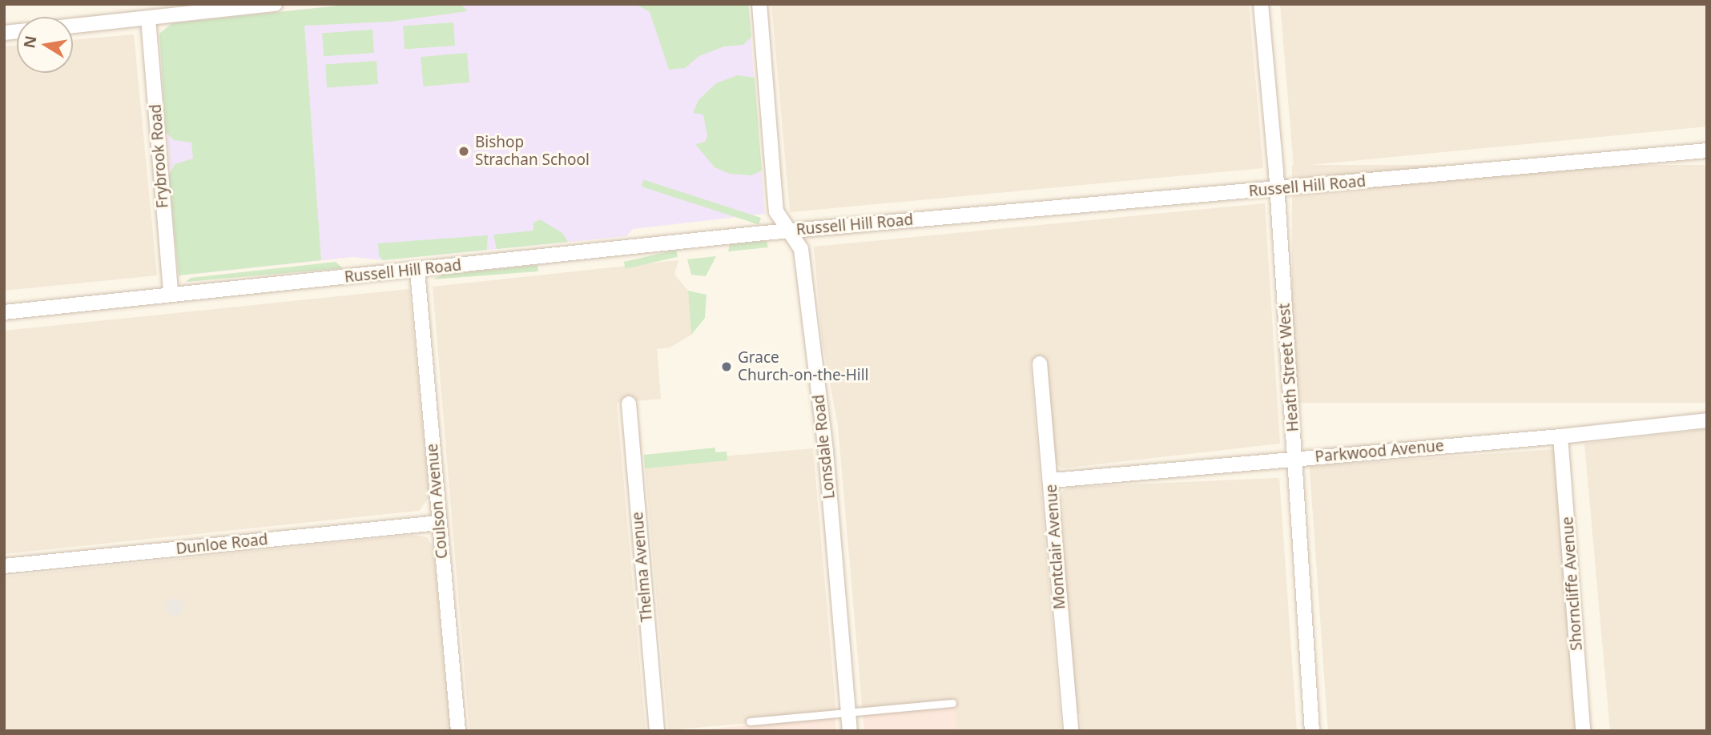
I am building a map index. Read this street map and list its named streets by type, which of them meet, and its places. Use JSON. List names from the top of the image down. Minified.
{"streets":{"street":["Frybrook Road","Russell Hill Road","Heath Street West","Lonsdale Road","Parkwood Avenue","Coulson Avenue","Dunloe Road","Montclair Avenue","Thelma Avenue","Shorncliffe Avenue"]},"crossings":[["Frybrook Road","Russell Hill Road"],["Russell Hill Road","Heath Street West"],["Russell Hill Road","Lonsdale Road"],["Russell Hill Road","Coulson Avenue"],["Heath Street West","Parkwood Avenue"],["Parkwood Avenue","Montclair Avenue"],["Parkwood Avenue","Shorncliffe Avenue"],["Coulson Avenue","Dunloe Road"]],"places":["Bishop Strachan School","Grace Church-on-the-Hill"],"north":"left"}
